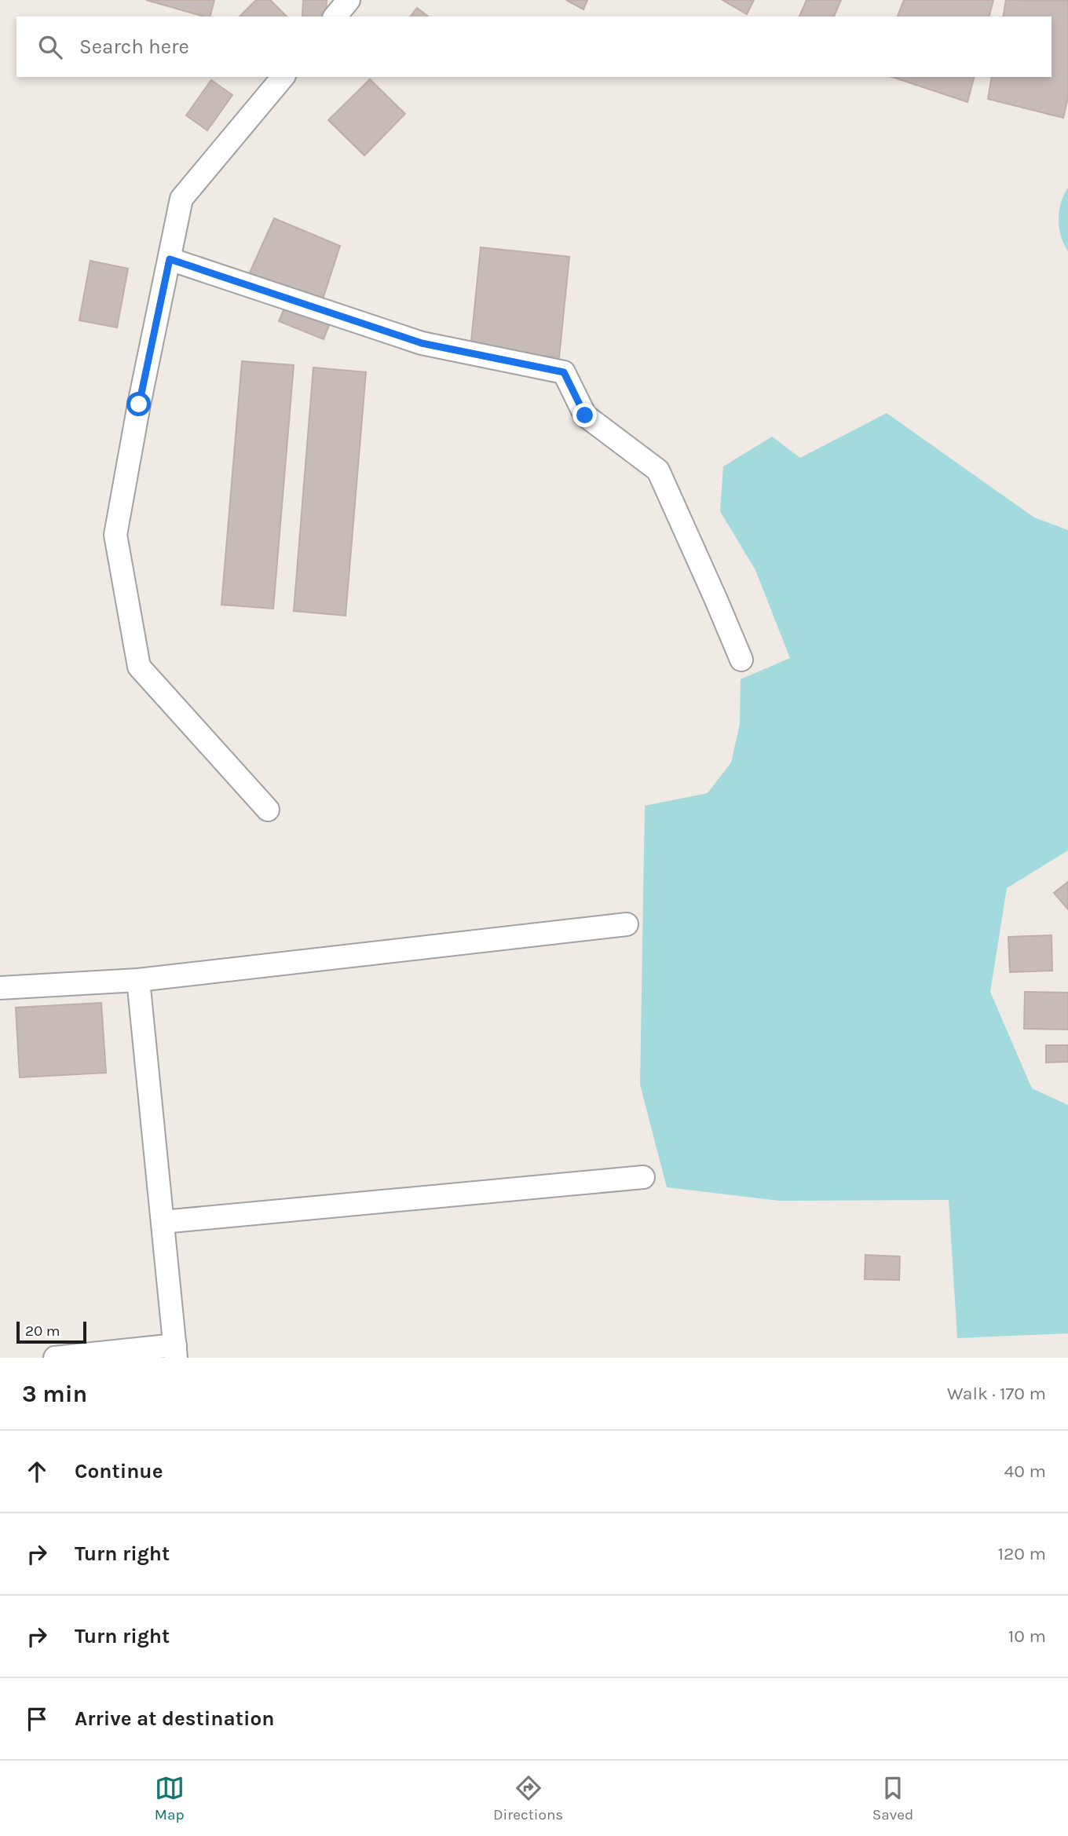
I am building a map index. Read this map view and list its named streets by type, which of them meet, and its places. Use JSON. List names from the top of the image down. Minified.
{"scale_bar":"20 m","page":{"search":"Search here","scale":"20 m","heading":["3 min","Walk · 170 m"],"list":[["Continue","40 m"],["Turn right","120 m"],["Turn right","10 m"],"Arrive at destination"],"nav":["Map","Directions","Saved"]}}
